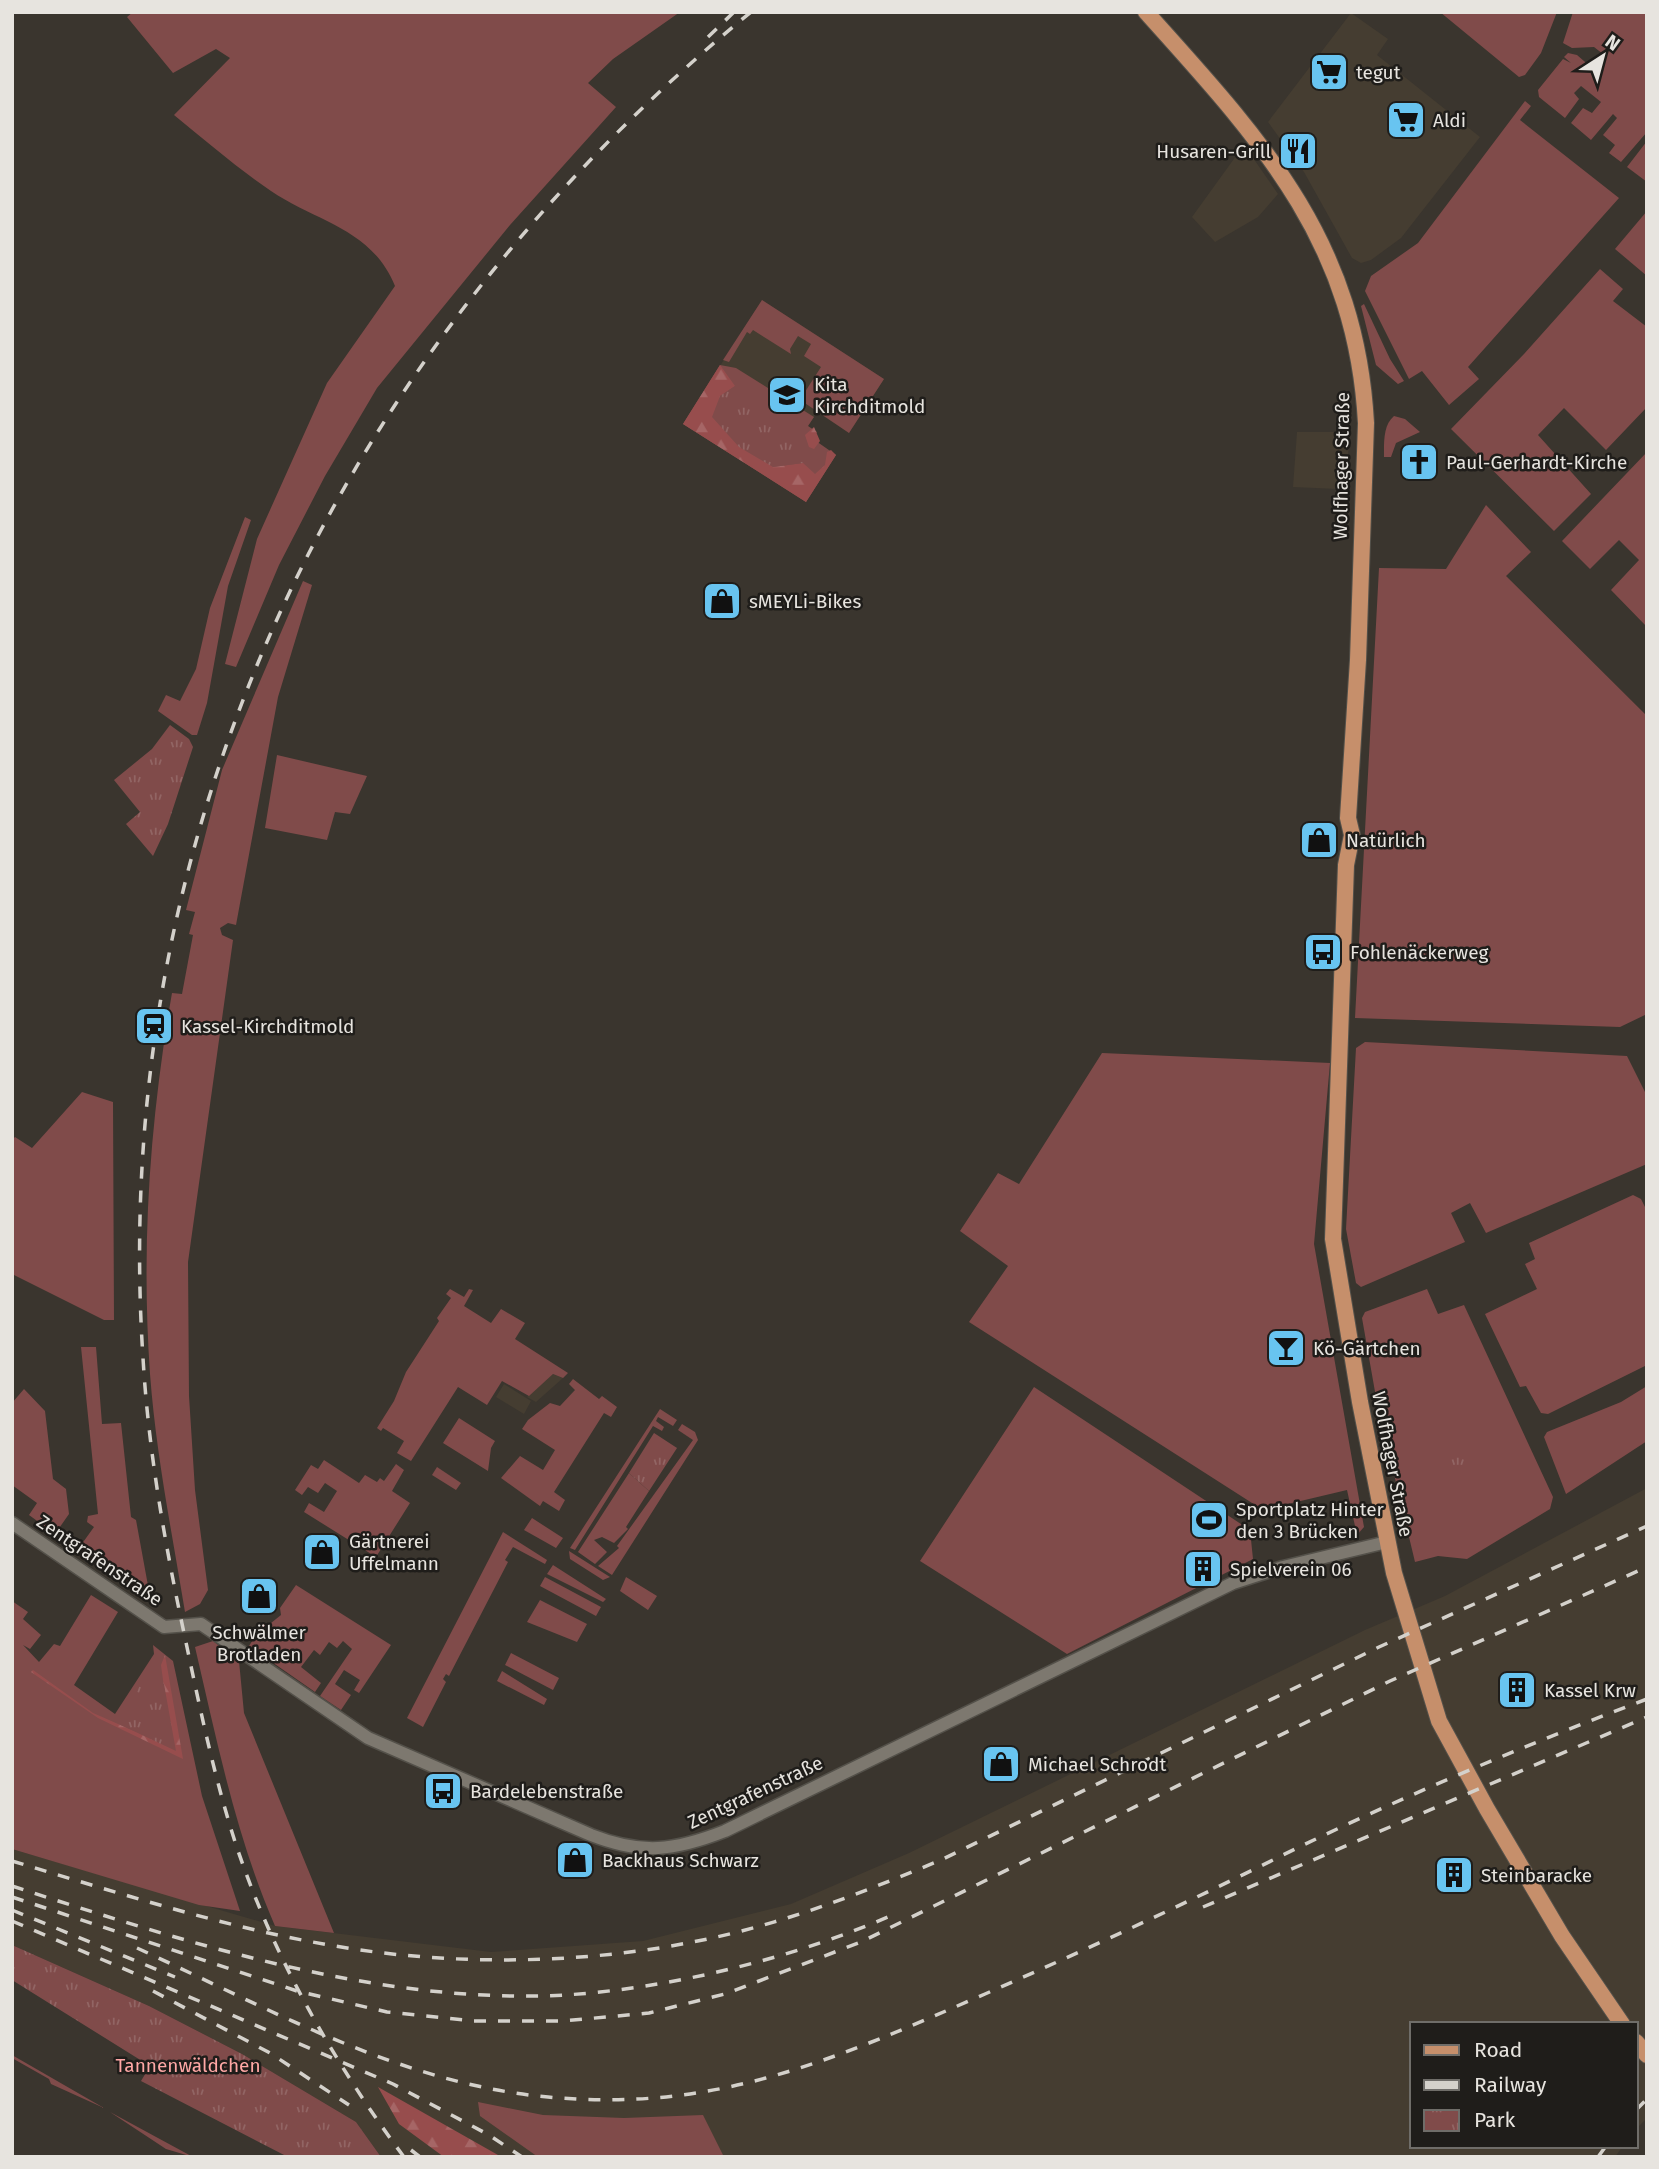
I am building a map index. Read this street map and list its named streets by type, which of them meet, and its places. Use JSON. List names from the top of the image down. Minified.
{"streets":{"main road":["Wolfhager Straße"],"street":["Zentgrafenstraße"]},"crossings":[["Wolfhager Straße","Zentgrafenstraße"]],"parks":["Tannenwäldchen"],"places":{"supermarket":["tegut","Aldi"],"restaurant":["Husaren-Grill"],"school or university":["Kita Kirchditmold"],"church":["Paul-Gerhardt-Kirche"],"shop":["sMEYLi-Bikes","Natürlich","Gärtnerei Uffelmann","Schwälmer Brotladen","Michael Schrodt","Backhaus Schwarz"],"bus stop":["Fohlenäckerweg","Bardelebenstraße"],"station":["Kassel-Kirchditmold"],"bar":["Kö-Gärtchen"],"sports":["Sportplatz Hinter den 3 Brücken"],"building":["Spielverein 06","Kassel Krw","Steinbaracke"]},"legend":["Road","Railway","Park"],"north":"top right"}
